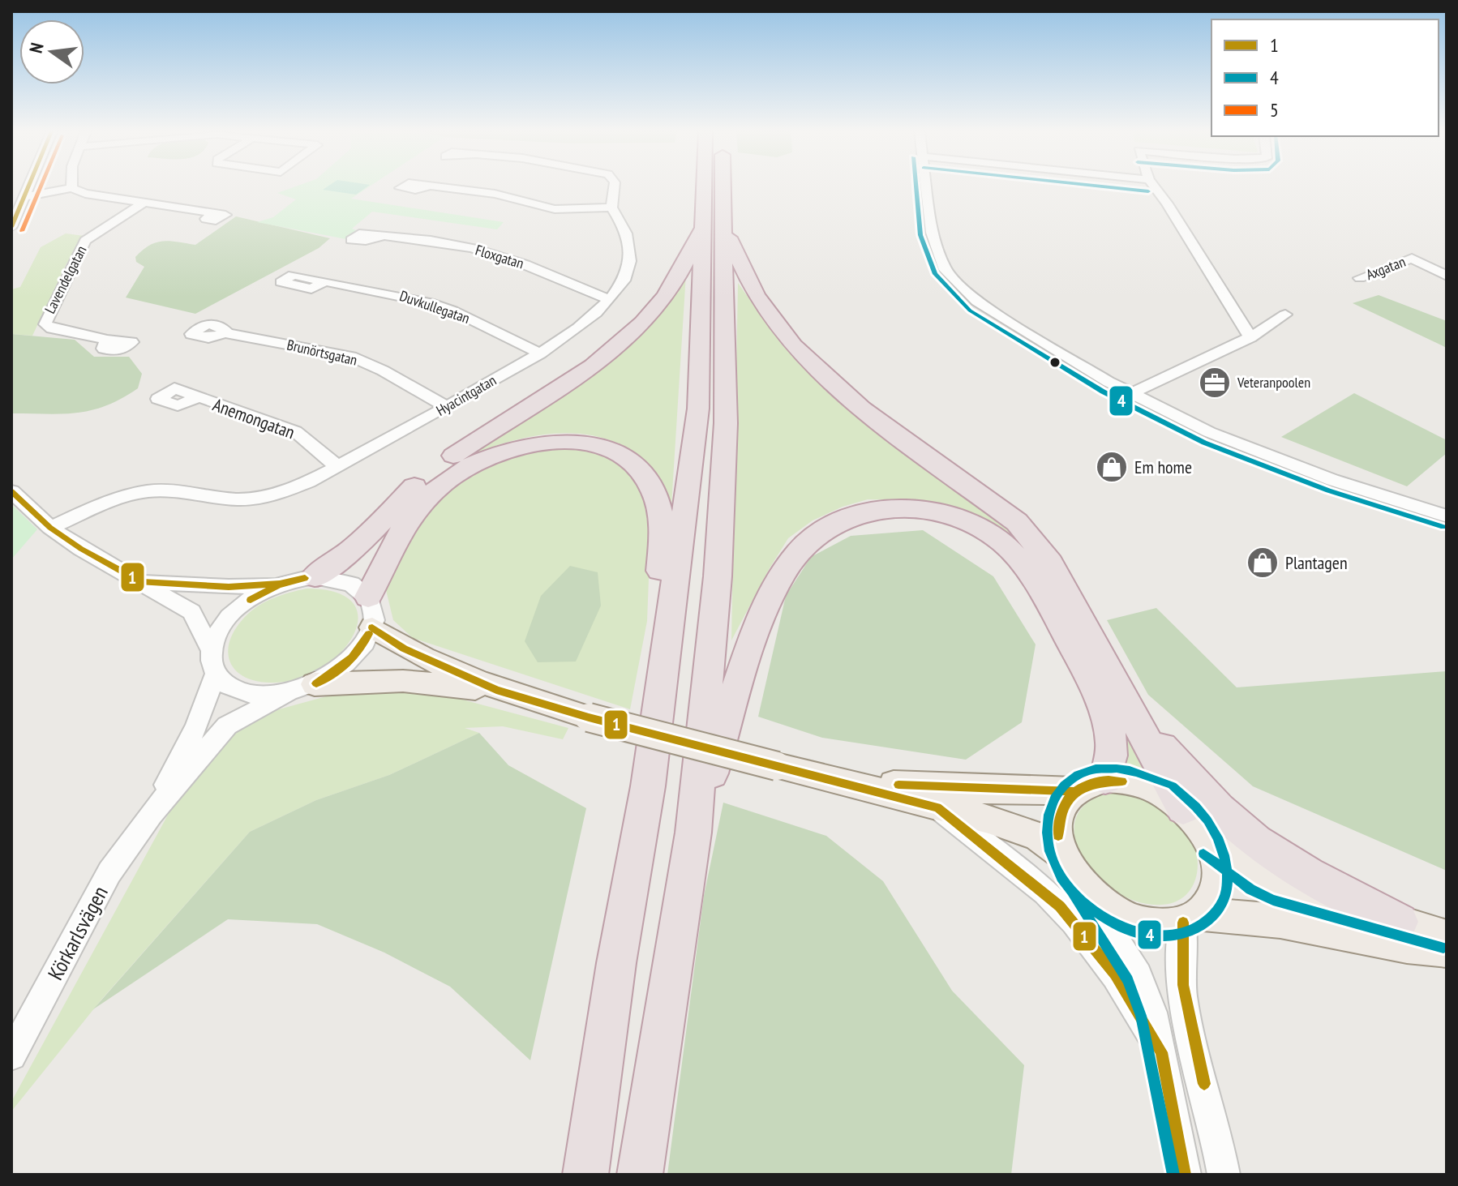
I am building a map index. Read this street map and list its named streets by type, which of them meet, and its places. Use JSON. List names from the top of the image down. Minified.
{"streets":{"street":["Floxgatan","Axgatan","Lavendelgatan","Duvkullegatan","Brunörtsgatan","Hyacintgatan","Anemongatan","Körkarlsvägen"]},"crossings":[["Floxgatan","Hyacintgatan"],["Duvkullegatan","Hyacintgatan"],["Brunörtsgatan","Hyacintgatan"],["Hyacintgatan","Anemongatan"]],"places":{"office":["Veteranpoolen"],"shop":["Em home","Plantagen"]},"lines":["transit line 1","transit line 4","transit line 5"],"legend":["1","4","5"],"north":"left"}
